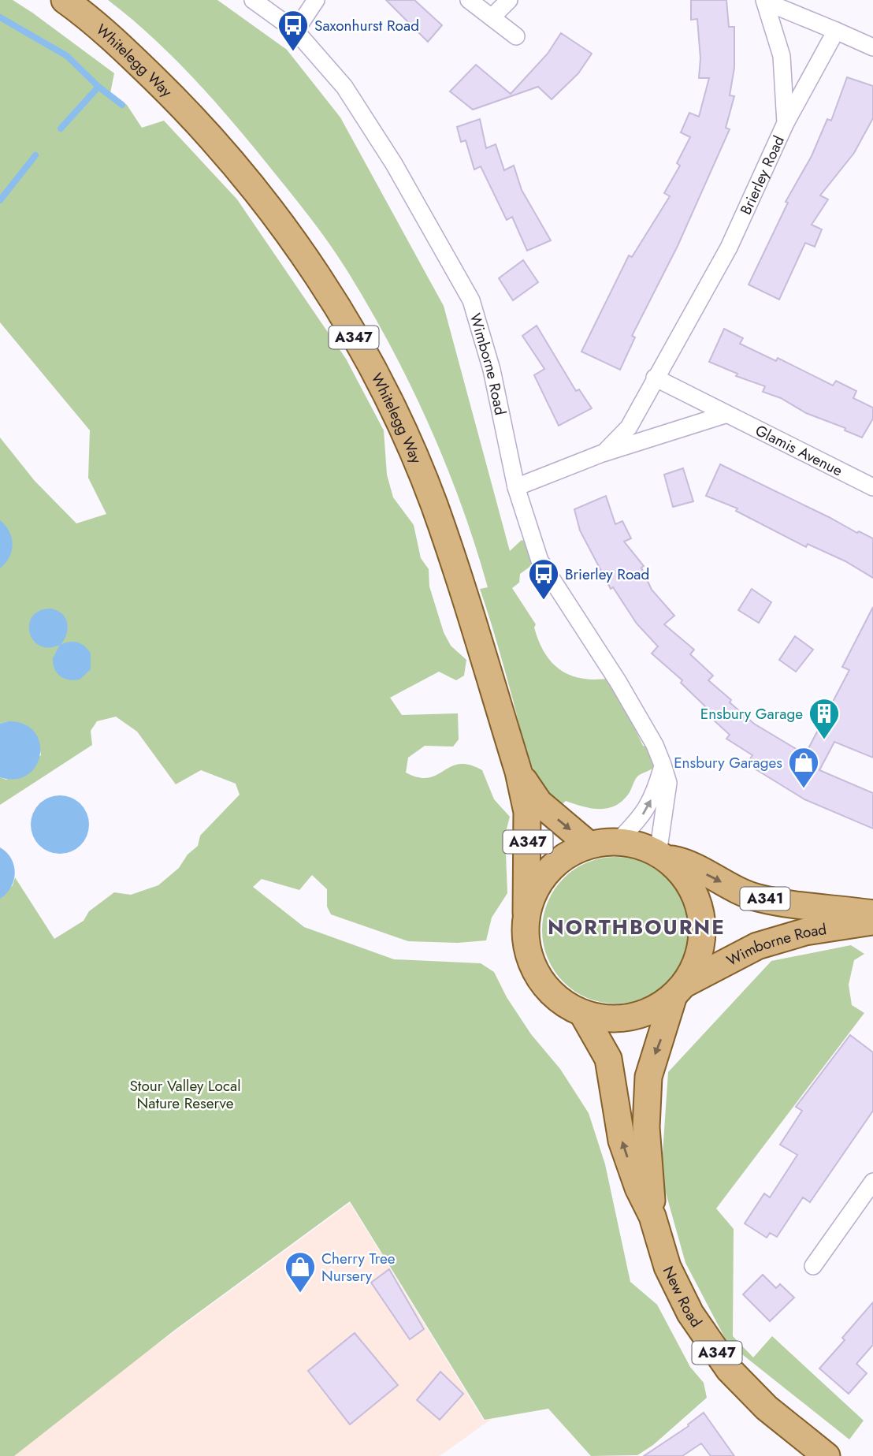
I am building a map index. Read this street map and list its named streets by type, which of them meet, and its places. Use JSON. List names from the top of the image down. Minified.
{"streets":{"main road":["Whitelegg Way","A347","Wimborne Road","A341","New Road"],"street":["Brierley Road","Glamis Avenue"]},"crossings":[["Whitelegg Way","Wimborne Road"],["Whitelegg Way","New Road"],["Brierley Road","Wimborne Road"],["Brierley Road","Glamis Avenue"],["Wimborne Road","New Road"]],"districts":["NORTHBOURNE"],"parks":["Stour Valley Local Nature Reserve"],"places":{"bus stop":["Saxonhurst Road","Brierley Road"],"building":["Ensbury Garage"],"shop":["Ensbury Garages","Cherry Tree Nursery"]}}
